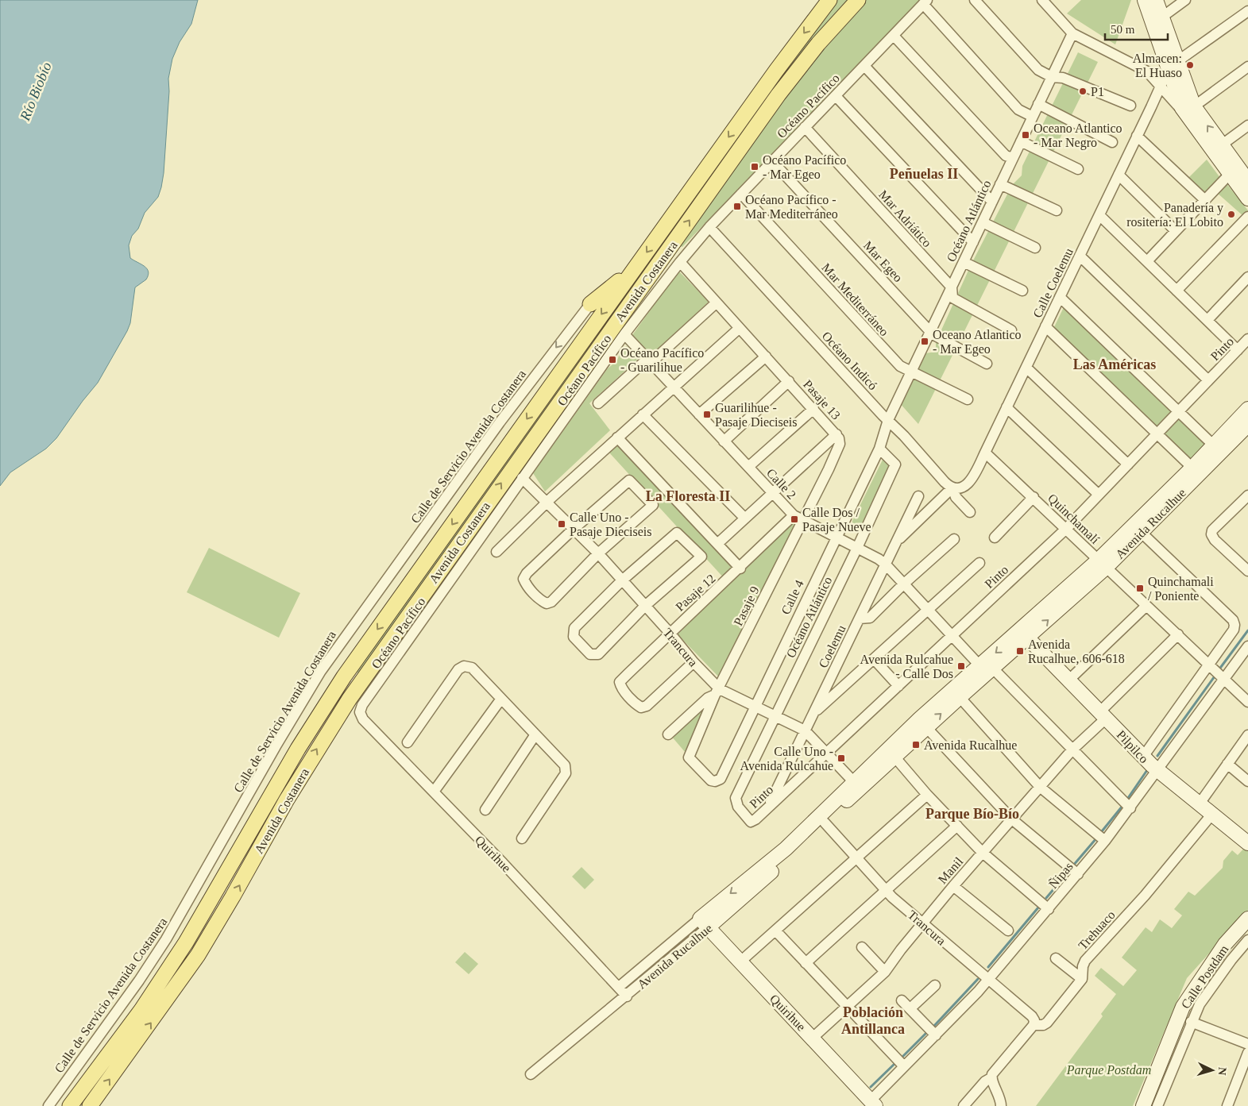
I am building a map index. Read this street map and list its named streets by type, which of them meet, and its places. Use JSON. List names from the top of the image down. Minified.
{"streets":{"main road":["Avenida Costanera"],"street":["Océano Pacífico","Mar Adriático","Océano Atlántico","Mar Egeo","Calle Coelemu","Mar Mediterráneo","Pinto","Océano Indicó","Pasaje 13","Calle de Servicio Avenida Costanera","Calle 2","Quinchamalí","Avenida Rucalhue","Pasaje 12","Calle 4","Pasaje 9","Coelemu","Trancura","Pilpilco","Quirihue","Manil","Ñipas","Trehuaco","Calle Postdam"]},"crossings":[["Océano Pacífico","Mar Adriático"],["Océano Pacífico","Mar Egeo"],["Océano Pacífico","Mar Mediterráneo"],["Océano Pacífico","Océano Indicó"],["Océano Pacífico","Pasaje 13"],["Océano Pacífico","Calle 2"],["Océano Pacífico","Trancura"],["Océano Pacífico","Quirihue"],["Mar Adriático","Océano Atlántico"],["Océano Atlántico","Mar Egeo"],["Océano Atlántico","Mar Mediterráneo"],["Océano Atlántico","Pinto"],["Océano Atlántico","Océano Indicó"],["Océano Atlántico","Calle 2"],["Océano Atlántico","Calle 4"],["Océano Atlántico","Trancura"],["Calle Coelemu","Océano Indicó"],["Calle Coelemu","Quinchamalí"],["Calle Coelemu","Coelemu"],["Pinto","Calle 2"],["Pinto","Quinchamalí"],["Pinto","Coelemu"],["Pinto","Trancura"],["Océano Indicó","Calle 4"],["Pasaje 13","Calle 2"],["Pasaje 13","Pasaje 9"],["Calle 2","Avenida Rucalhue"],["Calle 2","Pasaje 12"],["Calle 2","Calle 4"],["Calle 2","Pasaje 9"],["Calle 2","Coelemu"],["Calle 2","Manil"],["Calle 2","Ñipas"],["Quinchamalí","Avenida Rucalhue"],["Quinchamalí","Manil"],["Quinchamalí","Ñipas"],["Avenida Rucalhue","Trancura"],["Avenida Rucalhue","Pilpilco"],["Avenida Rucalhue","Quirihue"],["Pasaje 12","Pasaje 9"],["Pasaje 12","Trancura"],["Calle 4","Pasaje 9"],["Calle 4","Trancura"],["Pasaje 9","Trancura"],["Coelemu","Trancura"],["Trancura","Manil"],["Trancura","Ñipas"],["Trancura","Trehuaco"],["Pilpilco","Manil"],["Pilpilco","Ñipas"],["Pilpilco","Trehuaco"],["Quirihue","Manil"],["Quirihue","Ñipas"]],"one_way":["Calle de Servicio Avenida Costanera"],"districts":["Peñuelas II","Las Américas","La Floresta II","Parque Bío-Bío","Población Antillanca"],"water":["Río Biobío"],"parks":["Parque Postdam"],"places":{"other":["Almacen: El Huaso","P1","Panadería y rositería: El Lobito"],"transit":["Oceano Atlantico - Mar Negro","Océano Pacífico - Mar Egeo","Océano Pacífico - Mar Mediterráneo","Oceano Atlantico - Mar Egeo","Océano Pacífico - Guarilihue","Guarilihue - Pasaje Dieciseis","Calle Dos / Pasaje Nueve","Calle Uno - Pasaje Dieciseis","Quinchamali / Poniente","Avenida Rucalhue, 606-618","Avenida Rulcahue - Calle Dos","Avenida Rucalhue","Calle Uno - Avenida Rulcahue"]},"scale_bar":"50 m","north":"right"}
